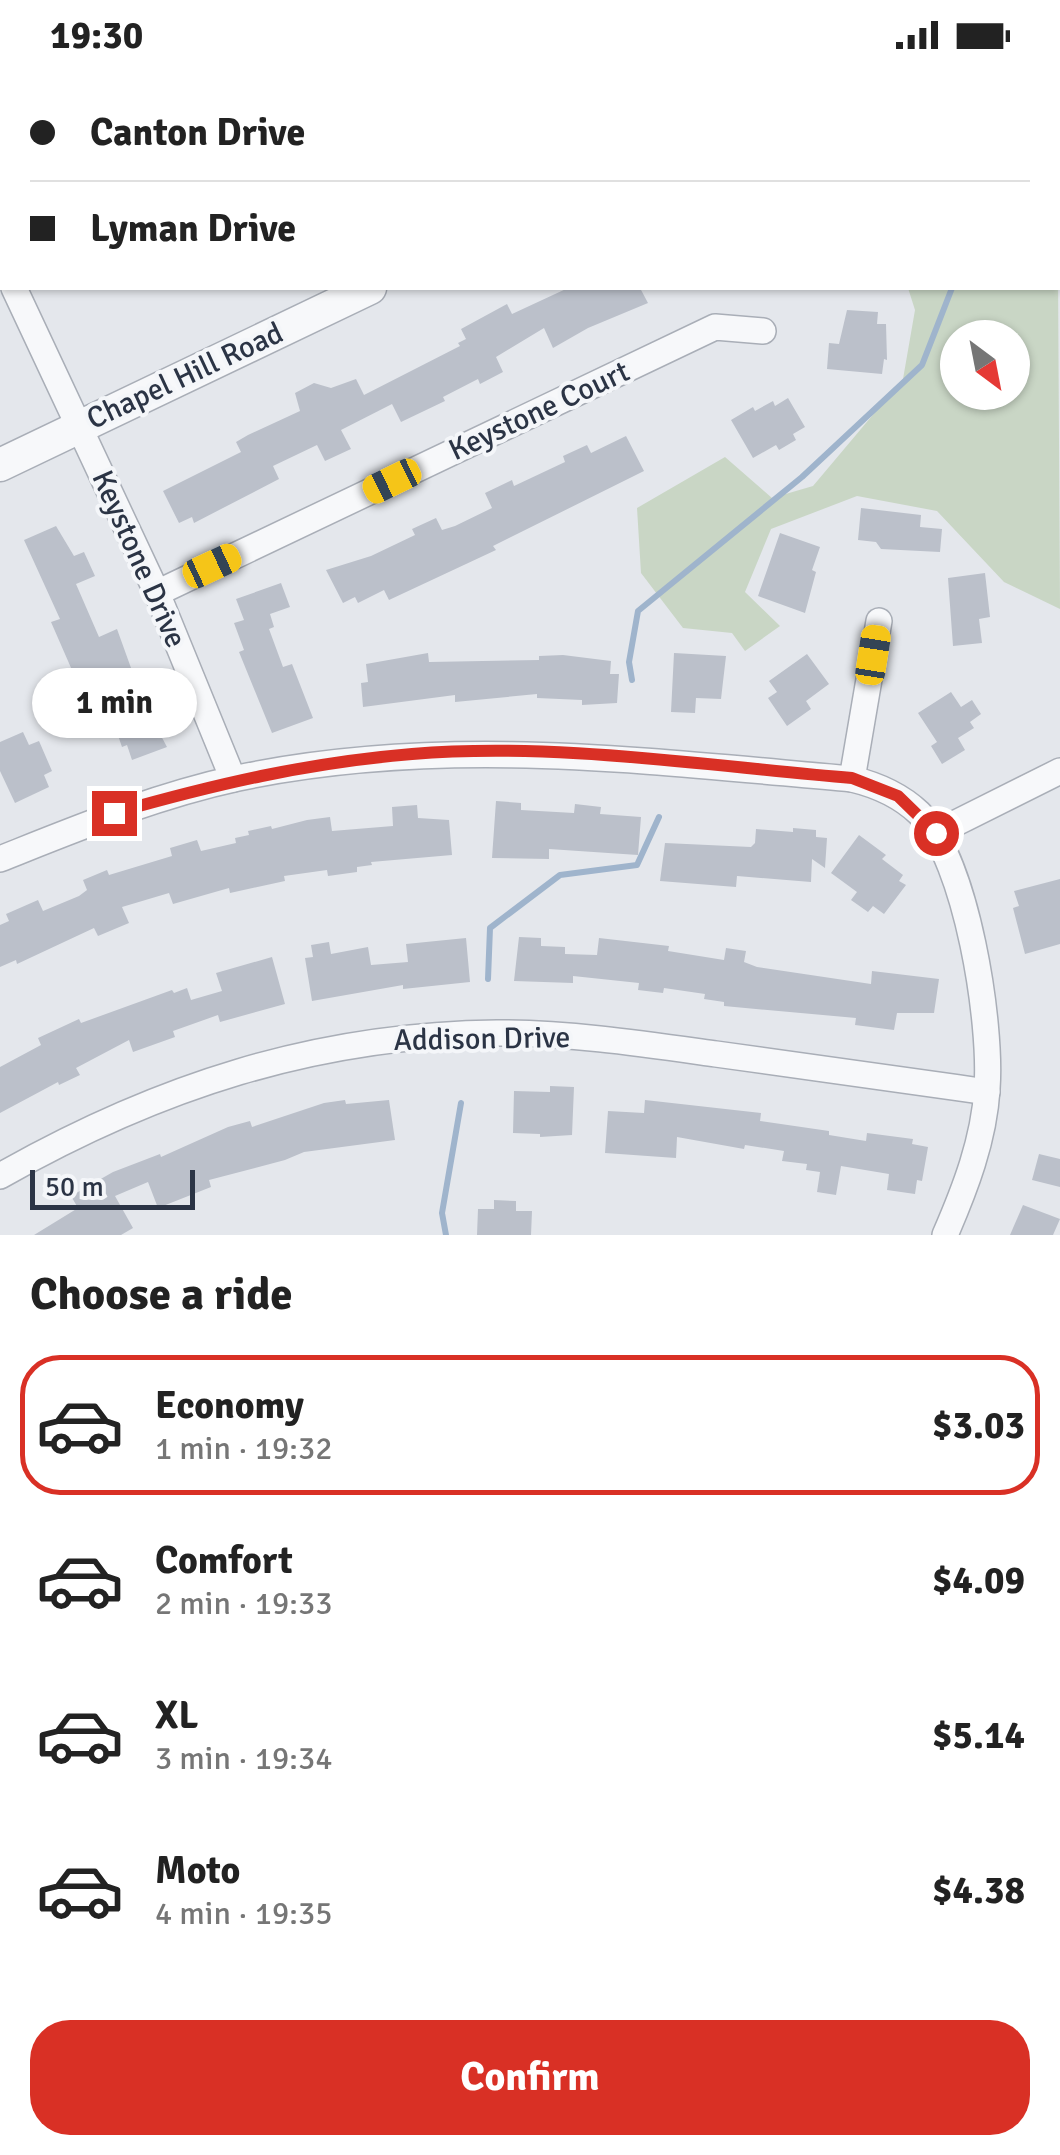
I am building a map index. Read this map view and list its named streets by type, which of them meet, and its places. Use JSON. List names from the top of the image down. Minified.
{"streets":{"street":["Chapel Hill Road","Keystone Court","Keystone Drive","Addison Drive"]},"crossings":[["Chapel Hill Road","Keystone Drive"],["Keystone Court","Keystone Drive"]],"scale_bar":"50 m","north":"bottom right","page":{"status":"19:30","banner":["Canton Drive","Lyman Drive"],"bubble":"1 min","scale":"50 m","heading":"Choose a ride","list":[{"name":"Economy","note":"1 min · 19:32","value":"$3.03"},{"name":"Comfort","note":"2 min · 19:33","value":"$4.09"},{"name":"XL","note":"3 min · 19:34","value":"$5.14"},{"name":"Moto","note":"4 min · 19:35","value":"$4.38"}],"buttons":"Confirm"}}
